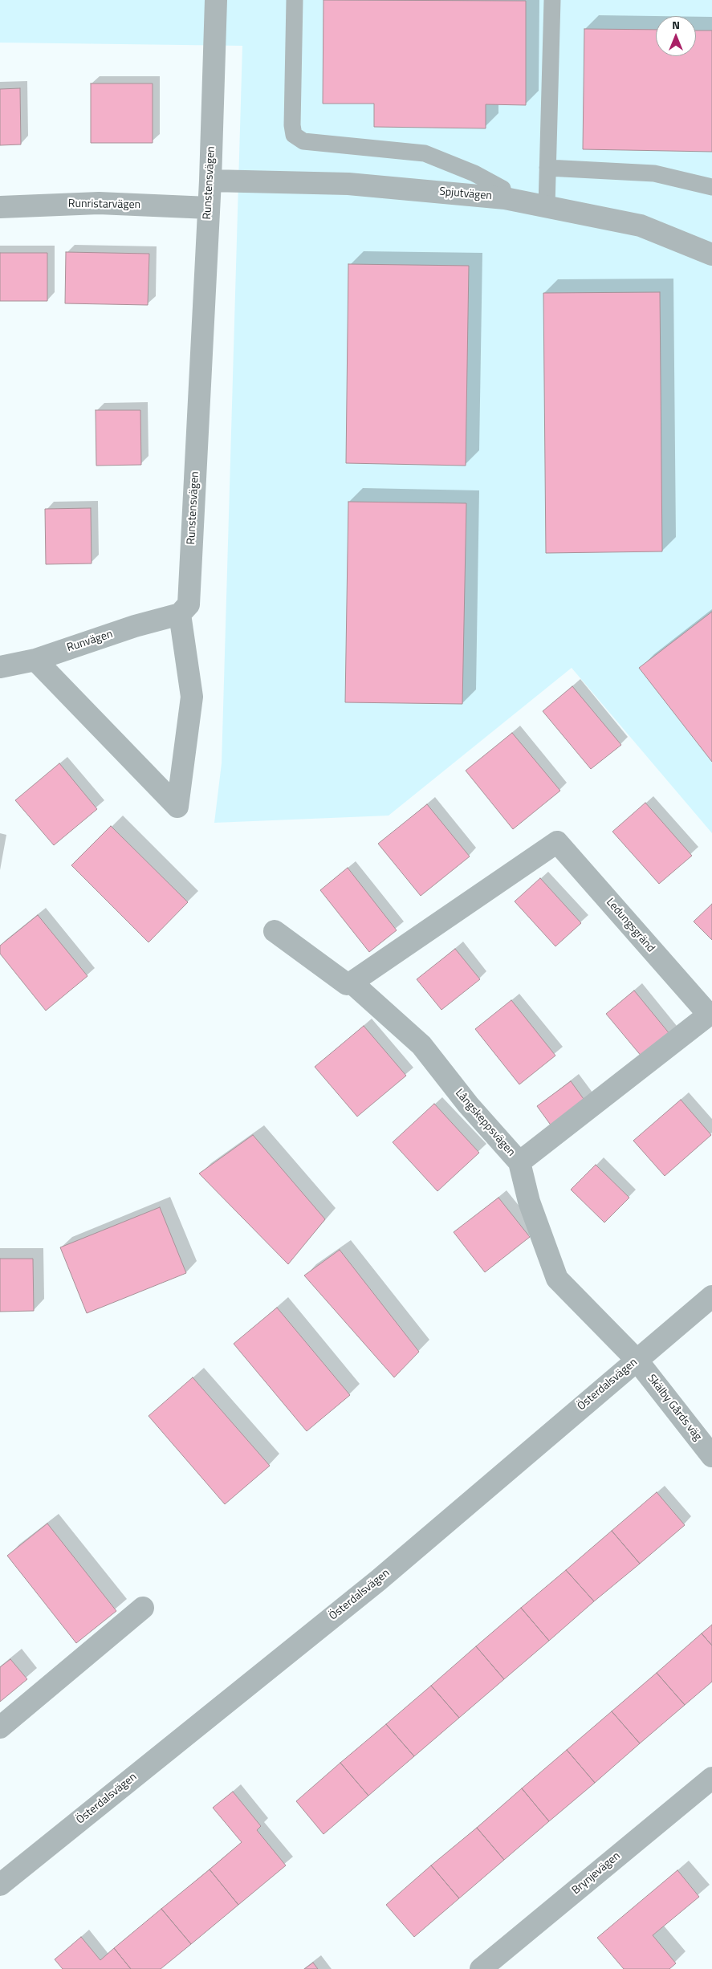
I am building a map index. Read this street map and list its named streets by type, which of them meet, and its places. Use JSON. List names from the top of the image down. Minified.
{"streets":{"street":["Runstensvägen","Spjutvägen","Runristarvägen","Runvägen","Ledungsgränd","Långskeppsvägen","Österdalsvägen","Skälby Gårds väg","Brynjevägen"]},"crossings":[["Runstensvägen","Spjutvägen"],["Runstensvägen","Runristarvägen"],["Runstensvägen","Runvägen"],["Ledungsgränd","Långskeppsvägen"],["Långskeppsvägen","Österdalsvägen"],["Långskeppsvägen","Skälby Gårds väg"],["Österdalsvägen","Skälby Gårds väg"]],"north":"top"}
